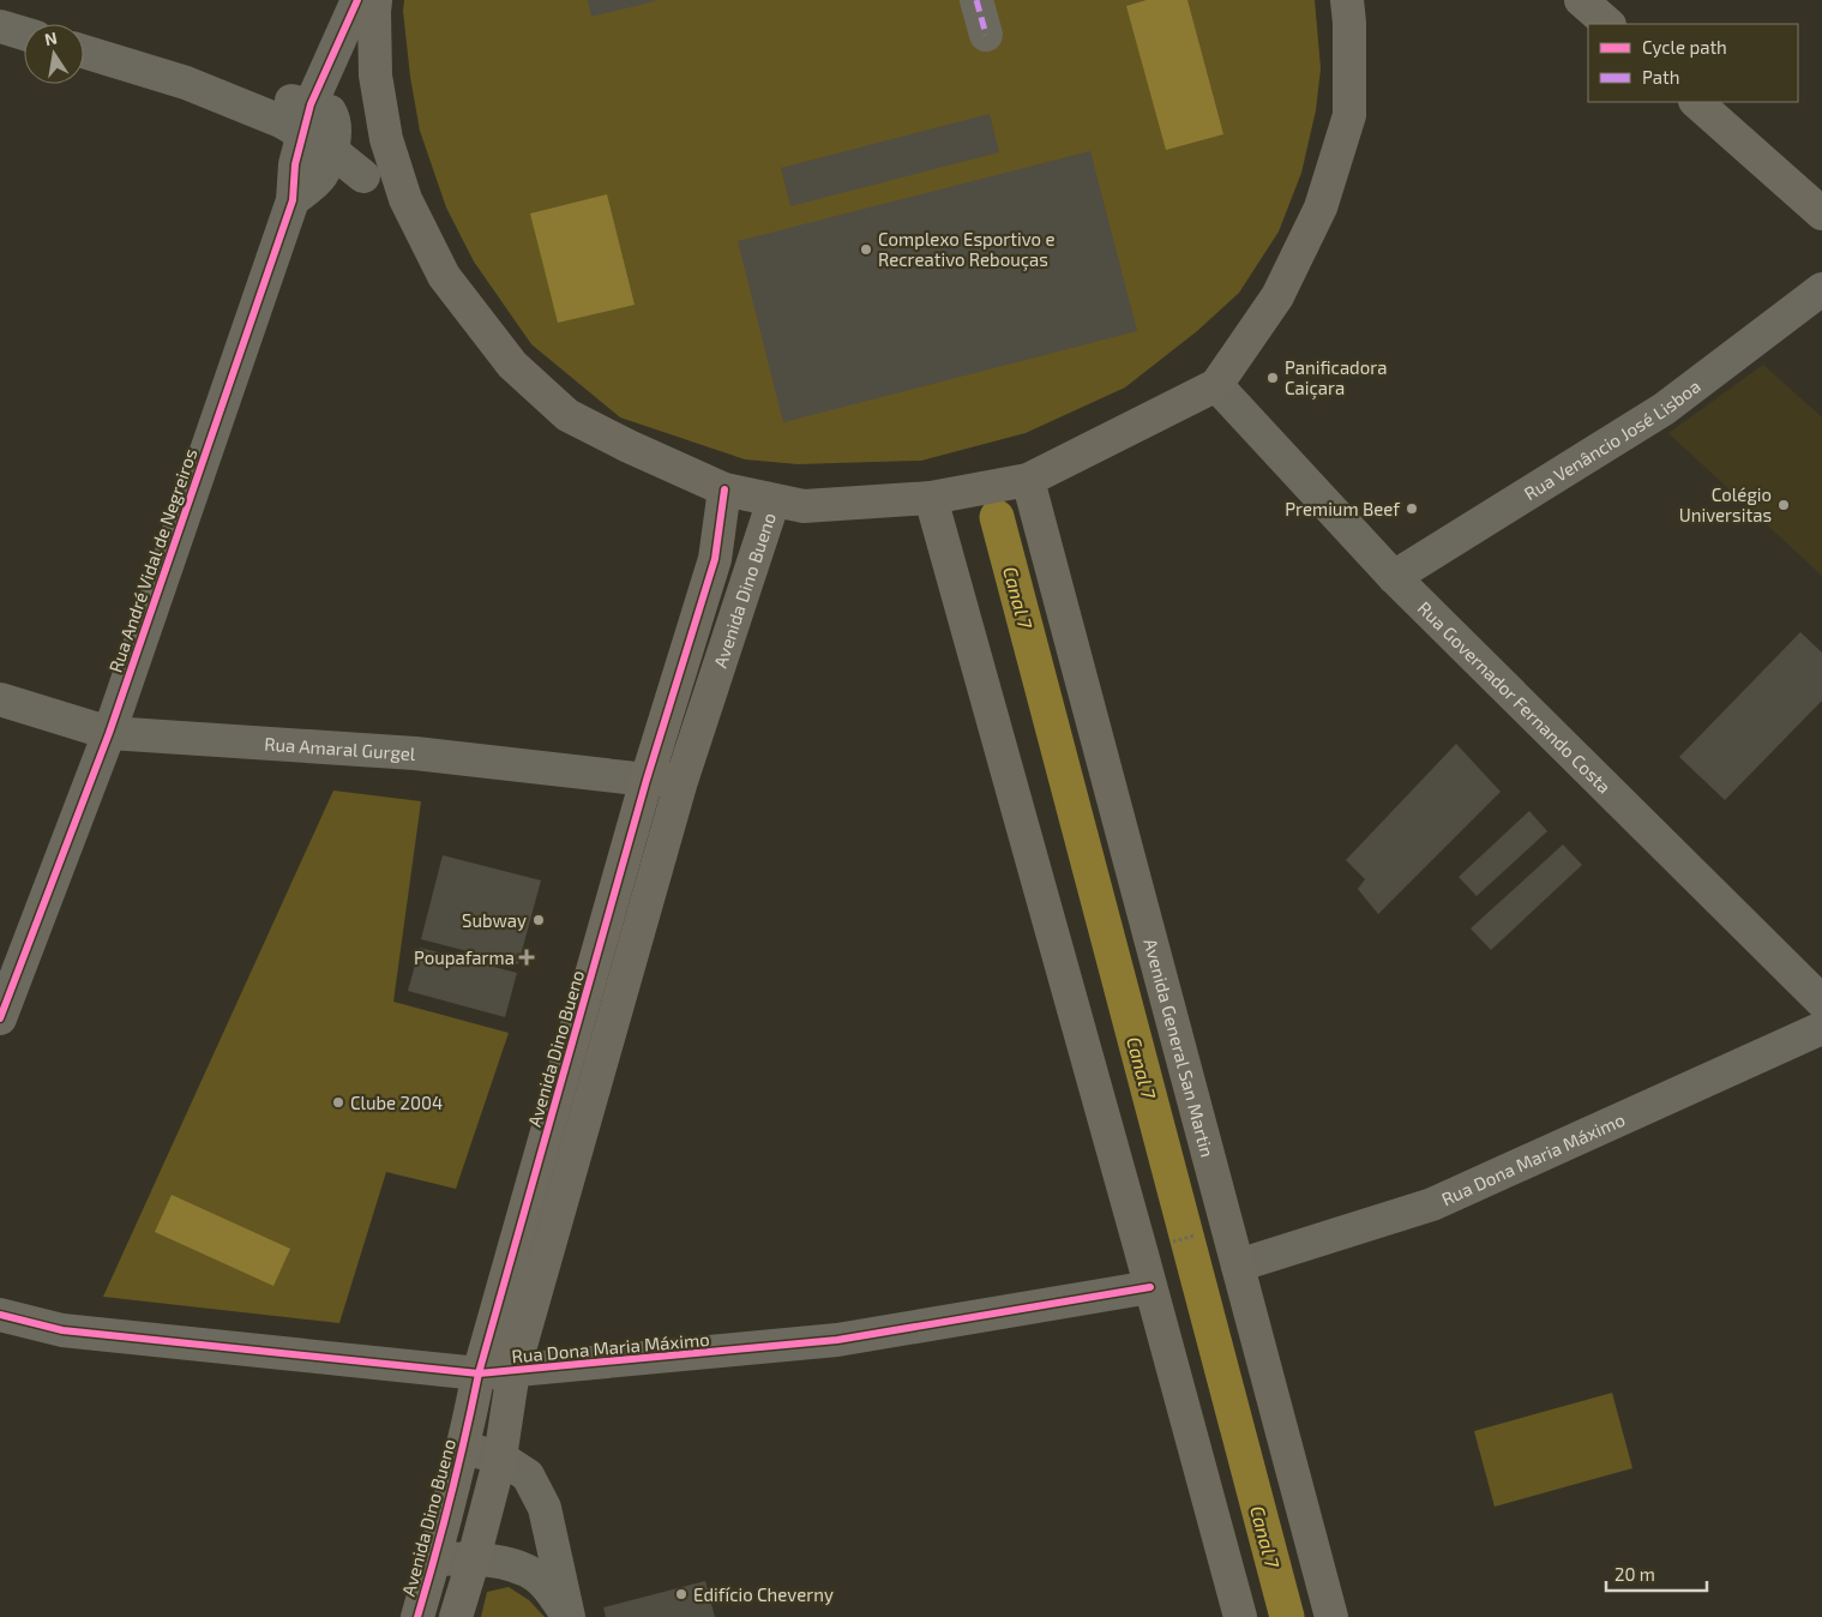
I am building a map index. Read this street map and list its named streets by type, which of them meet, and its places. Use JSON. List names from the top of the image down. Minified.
{"streets":{"main road":["Avenida Dino Bueno","Avenida General San Martin"],"street":["Rua Venâncio José Lisboa","Rua André Vidal de Negreiros","Rua Governador Fernando Costa","Rua Amaral Gurgel","Rua Dona Maria Máximo"]},"crossings":[["Rua Venâncio José Lisboa","Rua Governador Fernando Costa"],["Rua André Vidal de Negreiros","Rua Amaral Gurgel"],["Avenida Dino Bueno","Rua Amaral Gurgel"],["Avenida Dino Bueno","Rua Dona Maria Máximo"],["Avenida General San Martin","Rua Dona Maria Máximo"]],"water":["Canal 7"],"places":{"other":["Complexo Esportivo e Recreativo Rebouças","Panificadora Caiçara","Colégio Universitas","Premium Beef","Subway","Clube 2004","Edifício Cheverny"],"health":["Poupafarma"]},"legend":["Cycle path","Path"],"scale_bar":"20 m","north":"top"}
